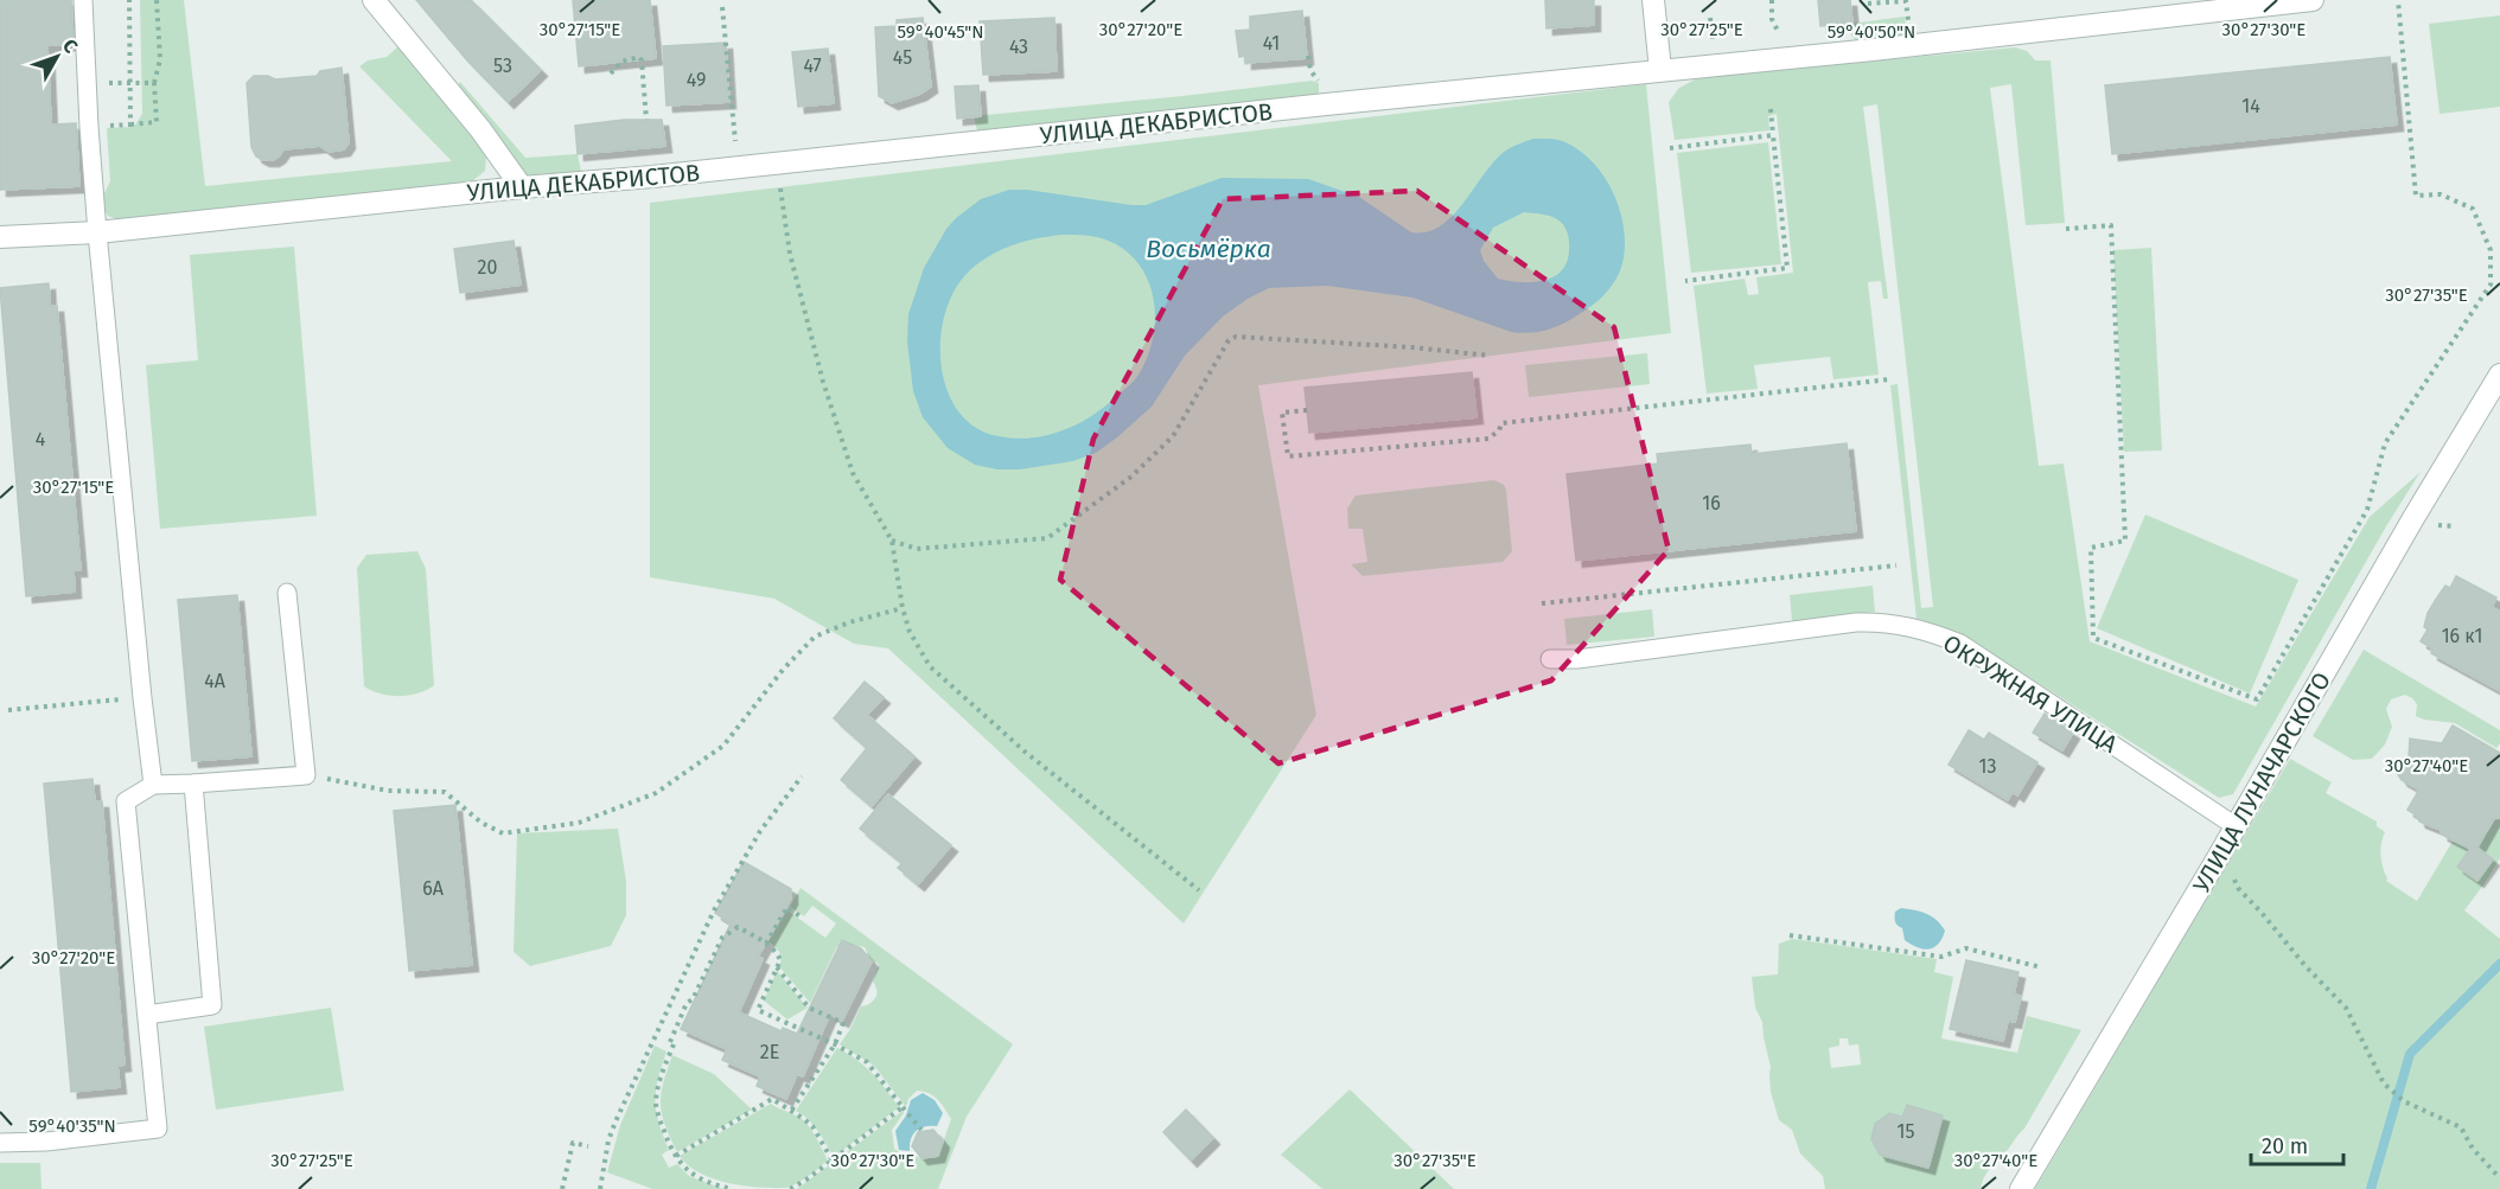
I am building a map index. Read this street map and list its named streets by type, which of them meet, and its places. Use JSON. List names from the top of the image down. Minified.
{"streets":{"street":["УЛИЦА ДЕКАБРИСТОВ","УЛИЦА ЛУНАЧАРСКОГО"],"lane":["ОКРУЖНАЯ УЛИЦА"]},"crossings":[["ОКРУЖНАЯ УЛИЦА","УЛИЦА ЛУНАЧАРСКОГО"]],"water":["Восьмёрка"],"house_numbers":["41","43","45","53","47","49","14","20","4","16","16 к1","4А","13","6А","2Е","15"],"scale_bar":"20 m","north":"top right","coordinates":["30°27'15\"E","30°27'20\"E","30°27'25\"E","30°27'30\"E","59°40'45\"N","59°40'50\"N","30°27'35\"E","30°27'40\"E","59°40'35\"N"]}
